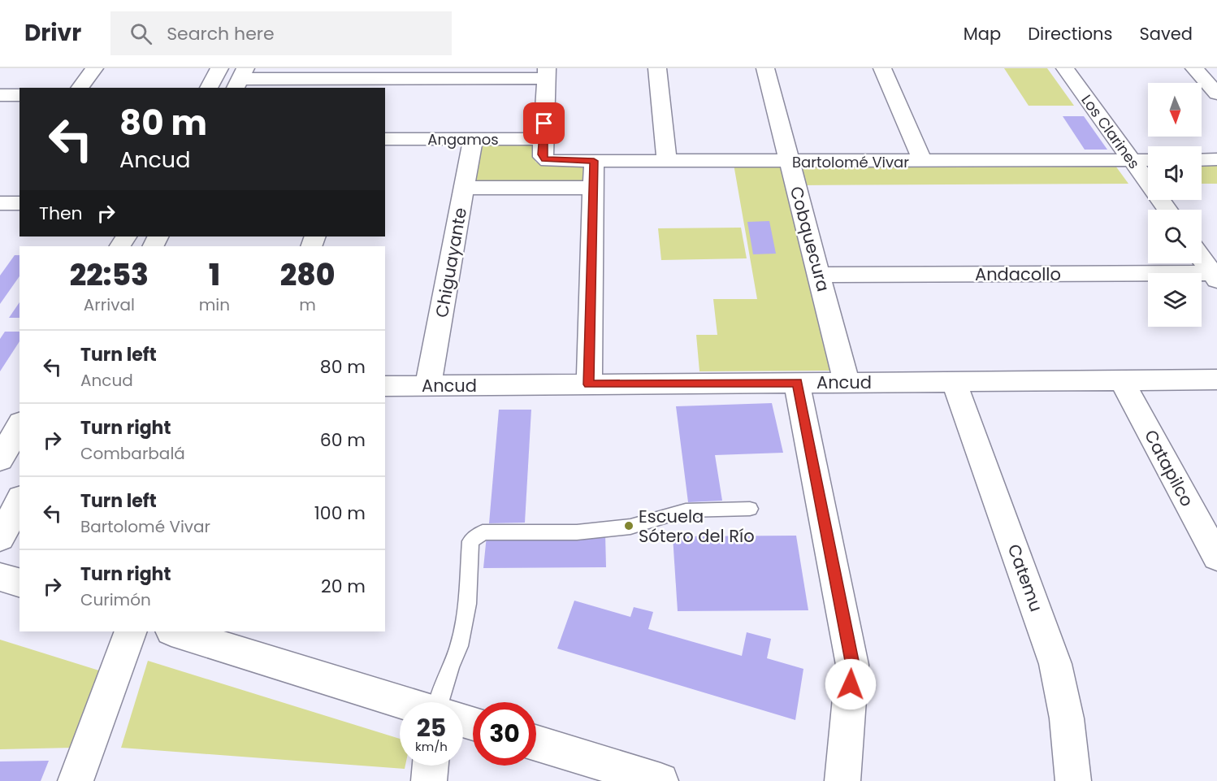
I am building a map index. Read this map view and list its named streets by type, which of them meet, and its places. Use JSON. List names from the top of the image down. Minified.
{"streets":{"street":["Los Clarines","Angamos","Bartolomé Vivar","Cobquecura","Chiguayante","Andacollo","Ancud","Catapilco","Catemu"]},"crossings":[["Los Clarines","Bartolomé Vivar"],["Angamos","Bartolomé Vivar"],["Angamos","Chiguayante"],["Bartolomé Vivar","Cobquecura"],["Cobquecura","Andacollo"],["Cobquecura","Ancud"],["Chiguayante","Ancud"],["Ancud","Catapilco"],["Ancud","Catemu"]],"places":["Escuela Sótero del Río"],"north":"bottom","page":{"header":"Drivr","search":"Search here","nav":["Map","Directions","Saved"],"turn":["80 m","Ancud"],"then":"Then","eta":["22:53","Arrival","1","min","280","m"],"list":[{"name":"Turn left","note":"Ancud","value":"80 m"},{"name":"Turn right","note":"Combarbalá","value":"60 m"},{"name":"Turn left","note":"Bartolomé Vivar","value":"100 m"},{"name":"Turn right","note":"Curimón","value":"20 m"}],"speed":"25 km/h","limit":"30"}}
